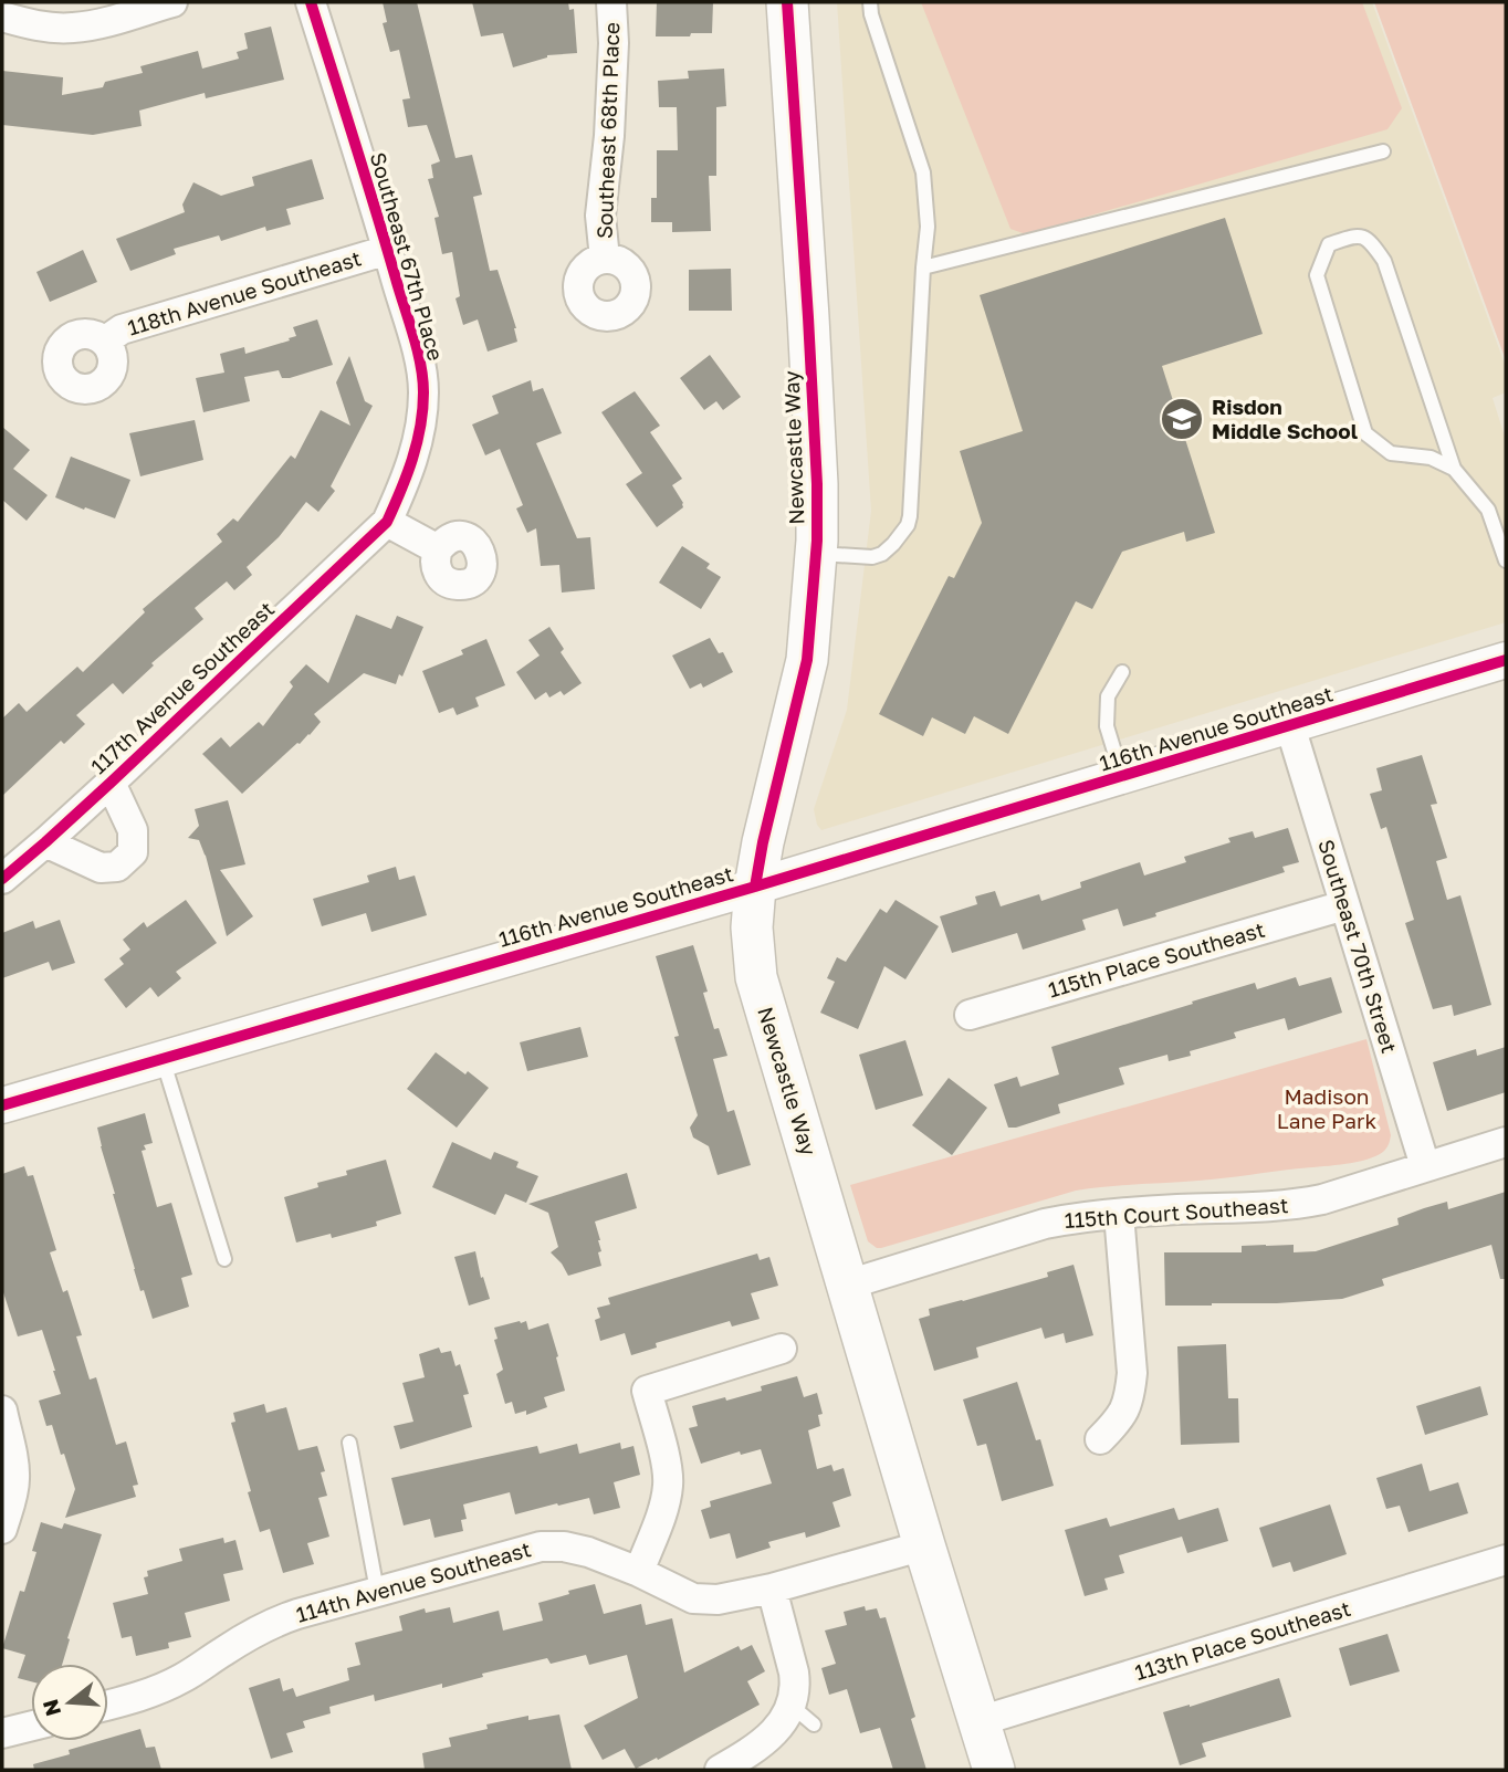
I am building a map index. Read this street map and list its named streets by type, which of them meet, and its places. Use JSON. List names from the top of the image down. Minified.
{"streets":{"main road":["Newcastle Way"],"street":["Southeast 68th Place","Southeast 67th Place","118th Avenue Southeast","117th Avenue Southeast","116th Avenue Southeast","Southeast 70th Street","115th Place Southeast","115th Court Southeast","114th Avenue Southeast","113th Place Southeast"]},"crossings":[["Southeast 67th Place","118th Avenue Southeast"],["Southeast 67th Place","117th Avenue Southeast"],["Newcastle Way","116th Avenue Southeast"],["Newcastle Way","115th Court Southeast"],["Newcastle Way","114th Avenue Southeast"],["Newcastle Way","113th Place Southeast"],["116th Avenue Southeast","Southeast 70th Street"],["Southeast 70th Street","115th Place Southeast"],["Southeast 70th Street","115th Court Southeast"]],"parks":["Madison Lane Park"],"places":{"school or university":["Risdon Middle School"]},"north":"left"}
